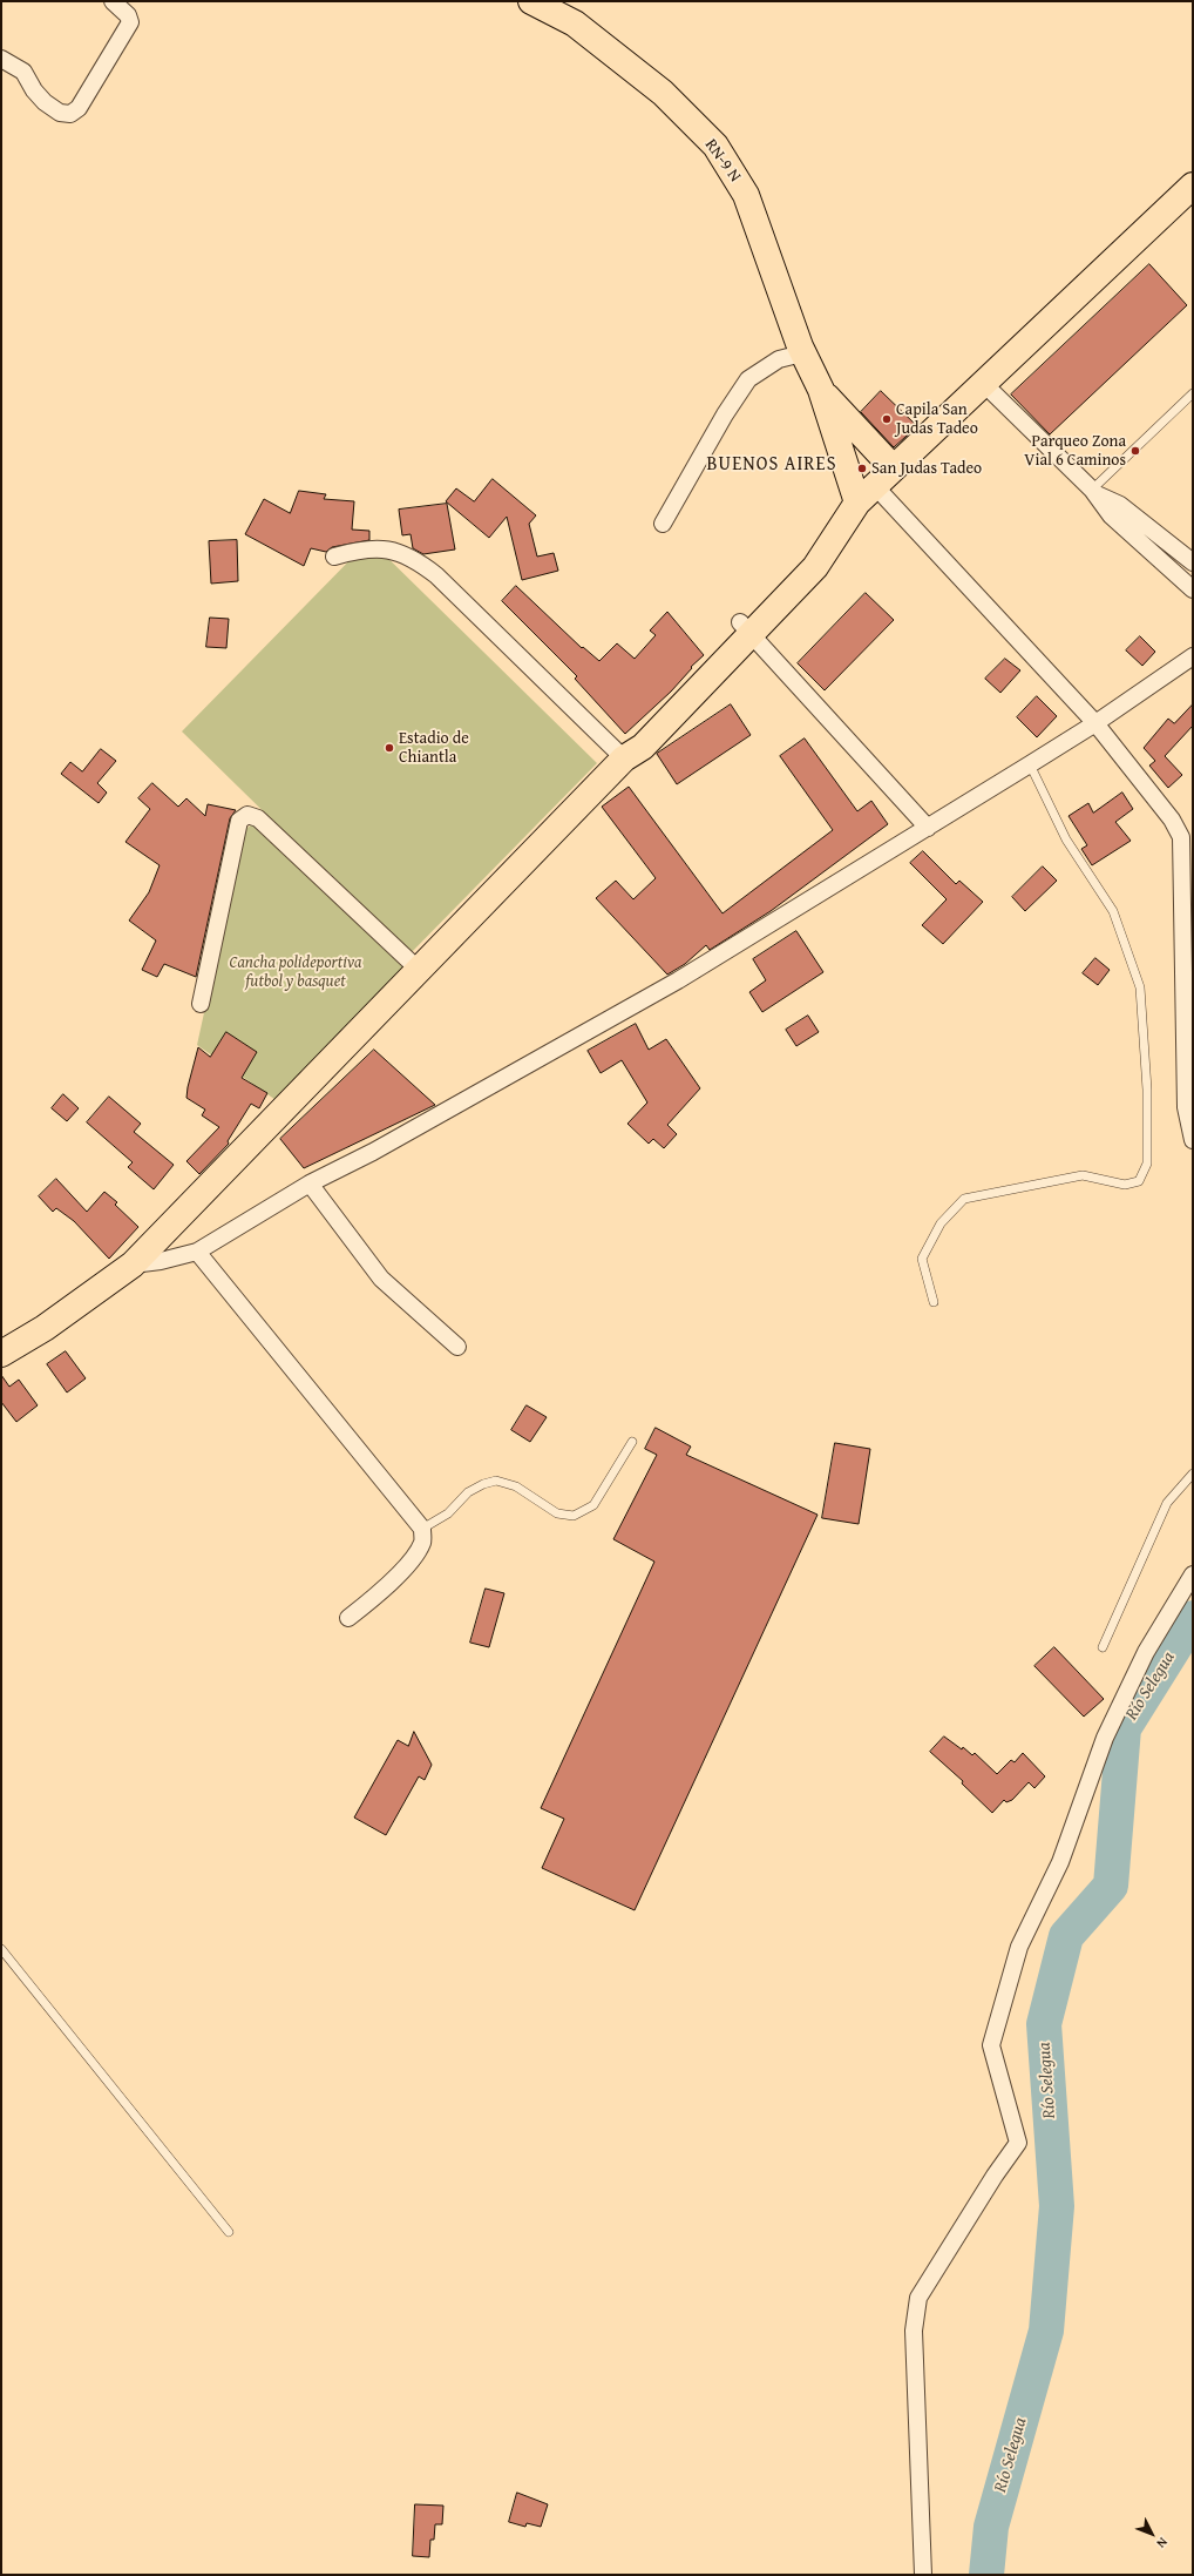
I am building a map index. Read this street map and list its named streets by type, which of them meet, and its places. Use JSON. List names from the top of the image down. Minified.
{"streets":{"main road":["RN-9 N"]},"districts":["BUENOS AIRES"],"water":["Río Selegua"],"parks":["Cancha polideportiva futbol y basquet"],"places":["Capila San Judas Tadeo","Parqueo Zona Vial 6 Caminos","San Judas Tadeo","Estadio de Chiantla"],"north":"bottom right"}
